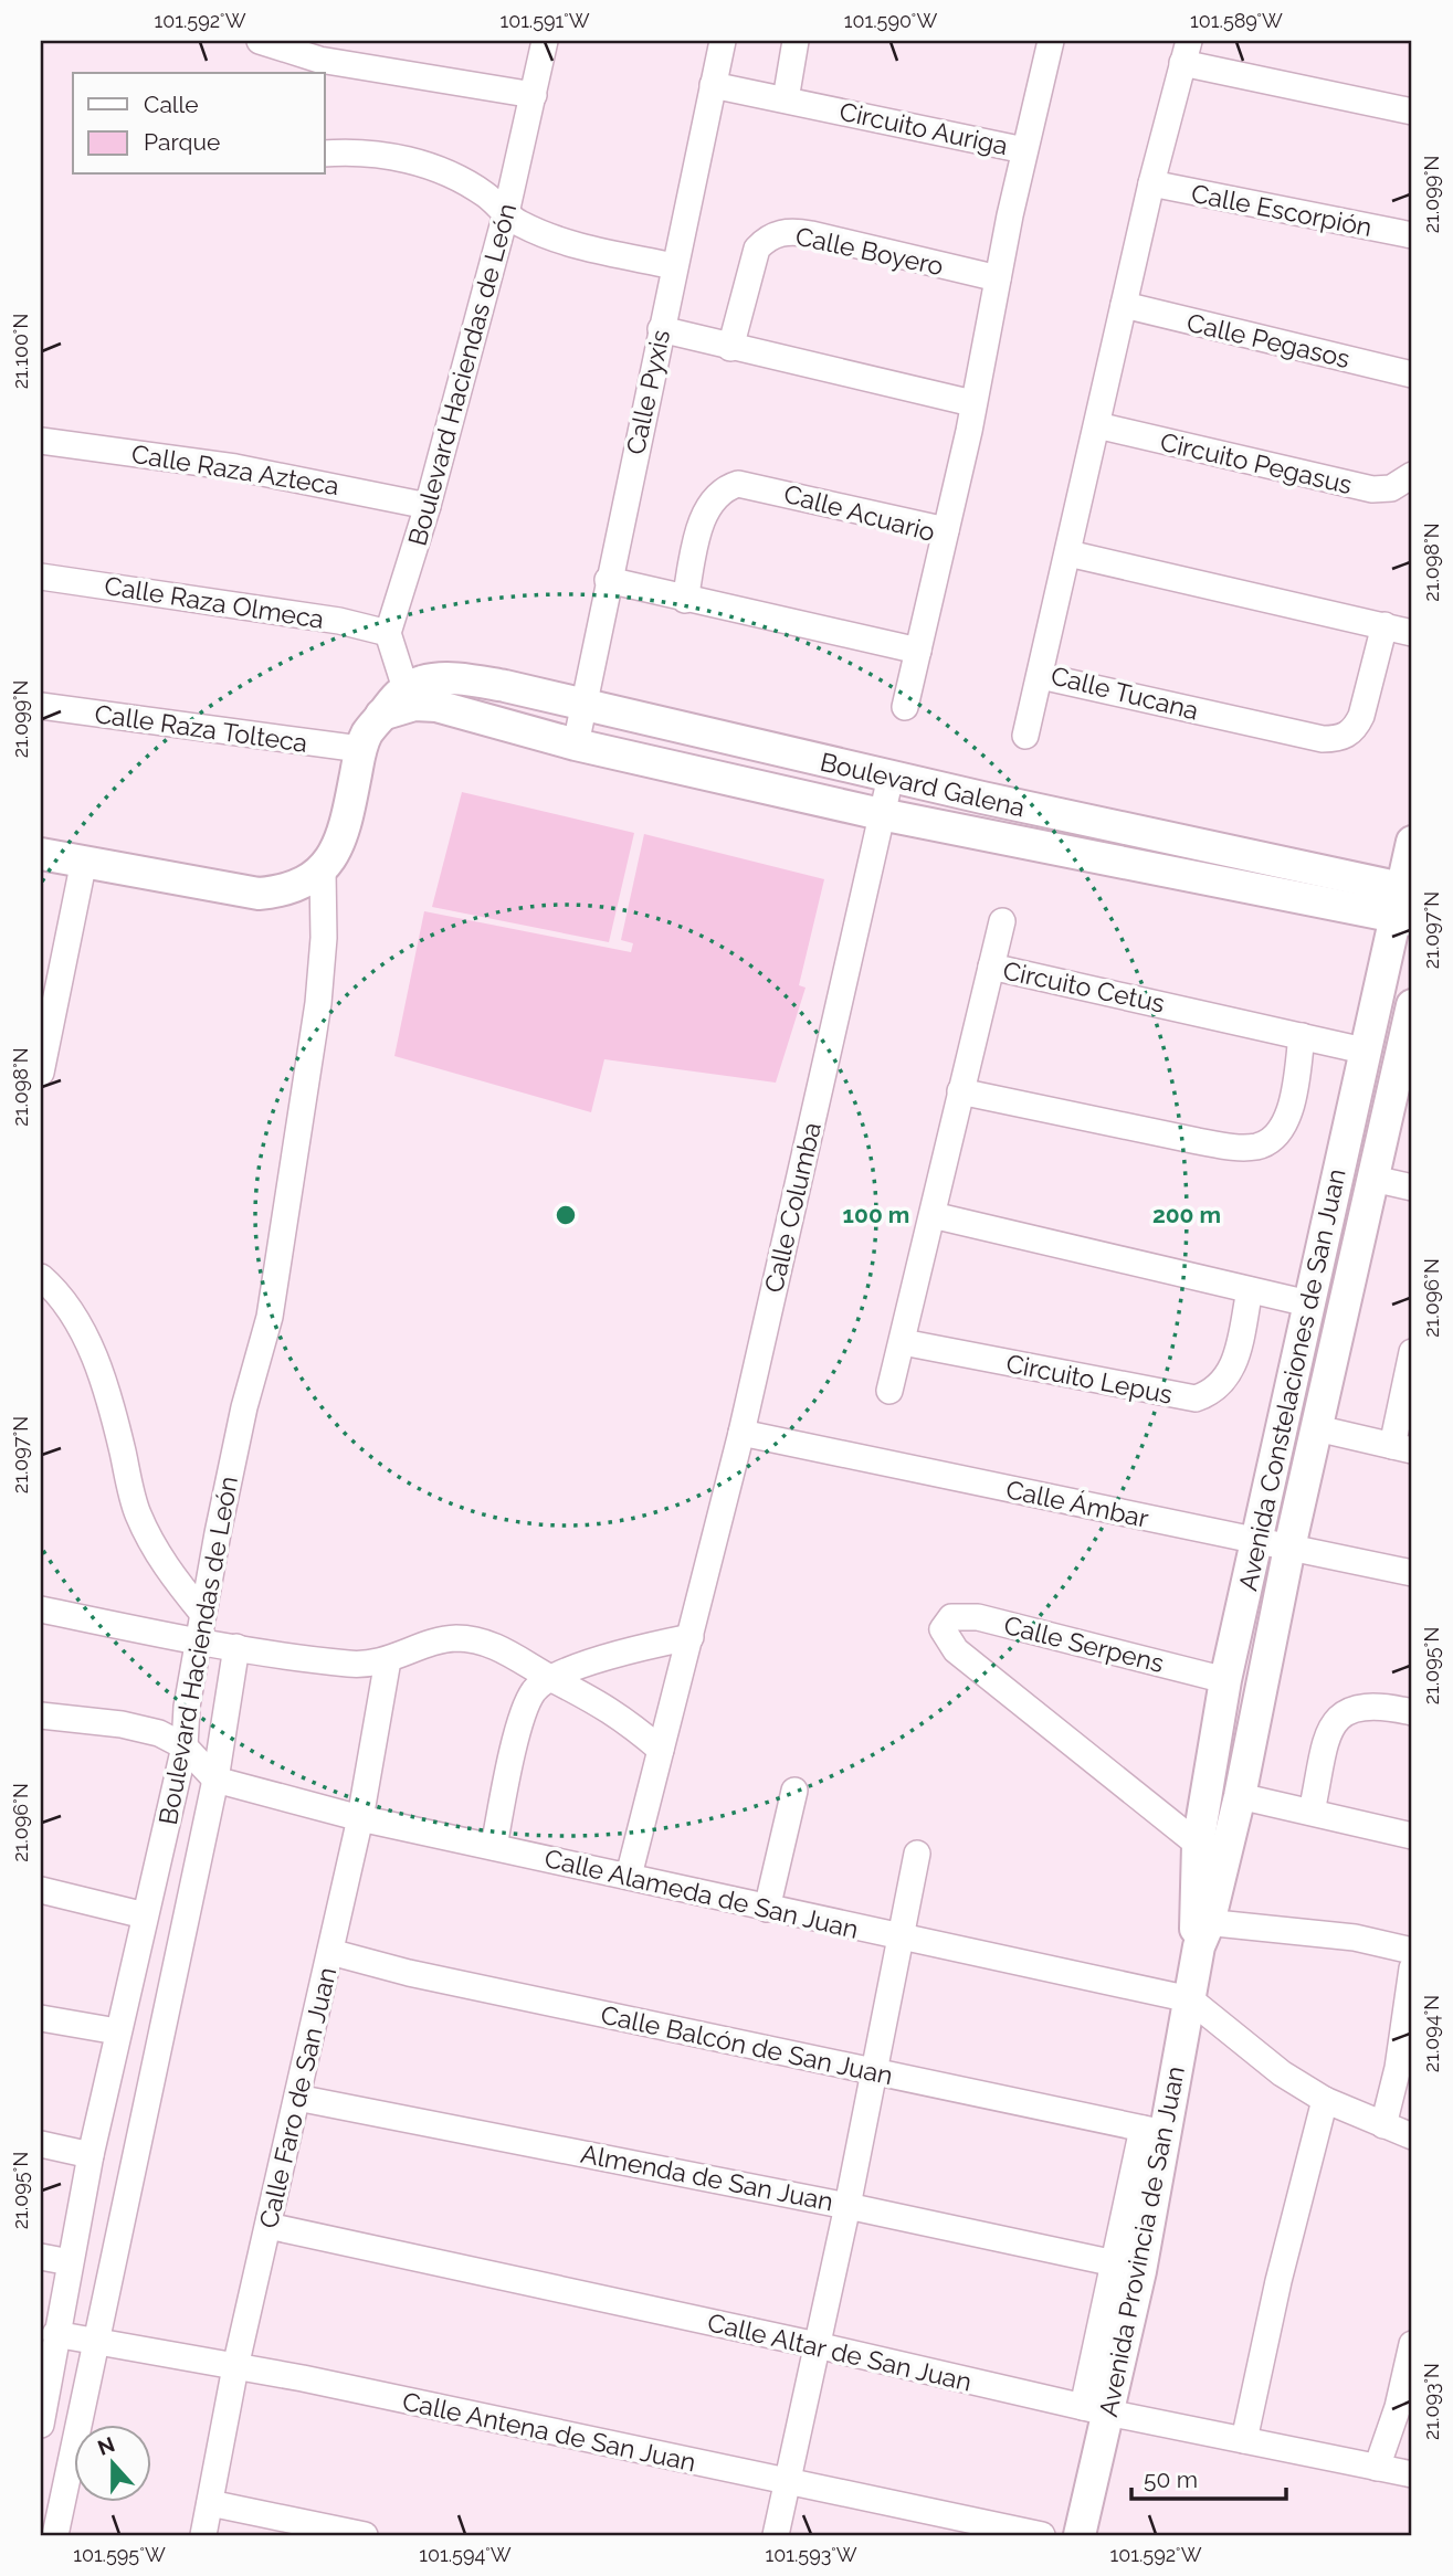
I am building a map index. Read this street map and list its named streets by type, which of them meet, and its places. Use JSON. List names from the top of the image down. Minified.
{"streets":{"street":["Circuito Auriga","Calle Escorpión","Calle Boyero","Calle Pegasos","Boulevard Haciendas de León","Calle Pyxis","Circuito Pegasus","Calle Raza Azteca","Calle Acuario","Calle Raza Olmeca","Calle Tucana","Calle Raza Tolteca","Boulevard Galena","Circuito Cetus","Calle Columba","Circuito Lepus","Avenida Constelaciones de San Juan","Calle Ámbar","Calle Serpens","Calle Alameda de San Juan","Calle Balcón de San Juan","Calle Faro de San Juan","Almenda de San Juan","Avenida Provincia de San Juan","Calle Altar de San Juan","Calle Antena de San Juan"]},"crossings":[["Circuito Auriga","Calle Pyxis"],["Boulevard Haciendas de León","Calle Raza Azteca"],["Boulevard Haciendas de León","Calle Raza Olmeca"],["Boulevard Haciendas de León","Calle Alameda de San Juan"],["Boulevard Haciendas de León","Calle Antena de San Juan"],["Calle Pyxis","Boulevard Galena"],["Boulevard Galena","Calle Columba"],["Boulevard Galena","Avenida Constelaciones de San Juan"],["Circuito Cetus","Circuito Lepus"],["Circuito Cetus","Avenida Constelaciones de San Juan"],["Calle Columba","Calle Ámbar"],["Calle Columba","Calle Alameda de San Juan"],["Avenida Constelaciones de San Juan","Calle Ámbar"],["Avenida Constelaciones de San Juan","Calle Serpens"],["Avenida Constelaciones de San Juan","Avenida Provincia de San Juan"],["Calle Alameda de San Juan","Calle Faro de San Juan"],["Calle Alameda de San Juan","Avenida Provincia de San Juan"],["Calle Balcón de San Juan","Calle Faro de San Juan"],["Calle Balcón de San Juan","Avenida Provincia de San Juan"],["Calle Faro de San Juan","Almenda de San Juan"],["Calle Faro de San Juan","Calle Altar de San Juan"],["Calle Faro de San Juan","Calle Antena de San Juan"],["Avenida Provincia de San Juan","Calle Altar de San Juan"]],"legend":["Calle","Parque"],"scale_bar":"50 m","north":"top","coordinates":["101.592°W","101.591°W","101.590°W","101.589°W","21.099°N","21.100°N","21.098°N","21.097°N","21.096°N","21.095°N","21.094°N","21.093°N","101.595°W","101.594°W","101.593°W"],"rings":["100 m","200 m"]}
